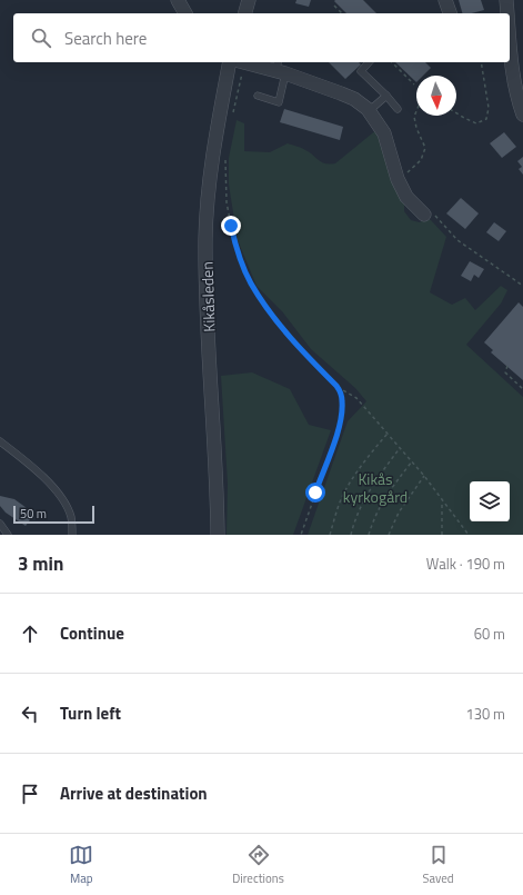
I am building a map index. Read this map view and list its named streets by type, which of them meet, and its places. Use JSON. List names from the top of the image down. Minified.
{"streets":{"street":["Kikåsleden"]},"parks":["Kikås kyrkogård"],"scale_bar":"50 m","north":"bottom","page":{"search":"Search here","scale":"50 m","heading":["3 min","Walk · 190 m"],"list":[["Continue","60 m"],["Turn left","130 m"],"Arrive at destination"],"nav":["Map","Directions","Saved"]}}
